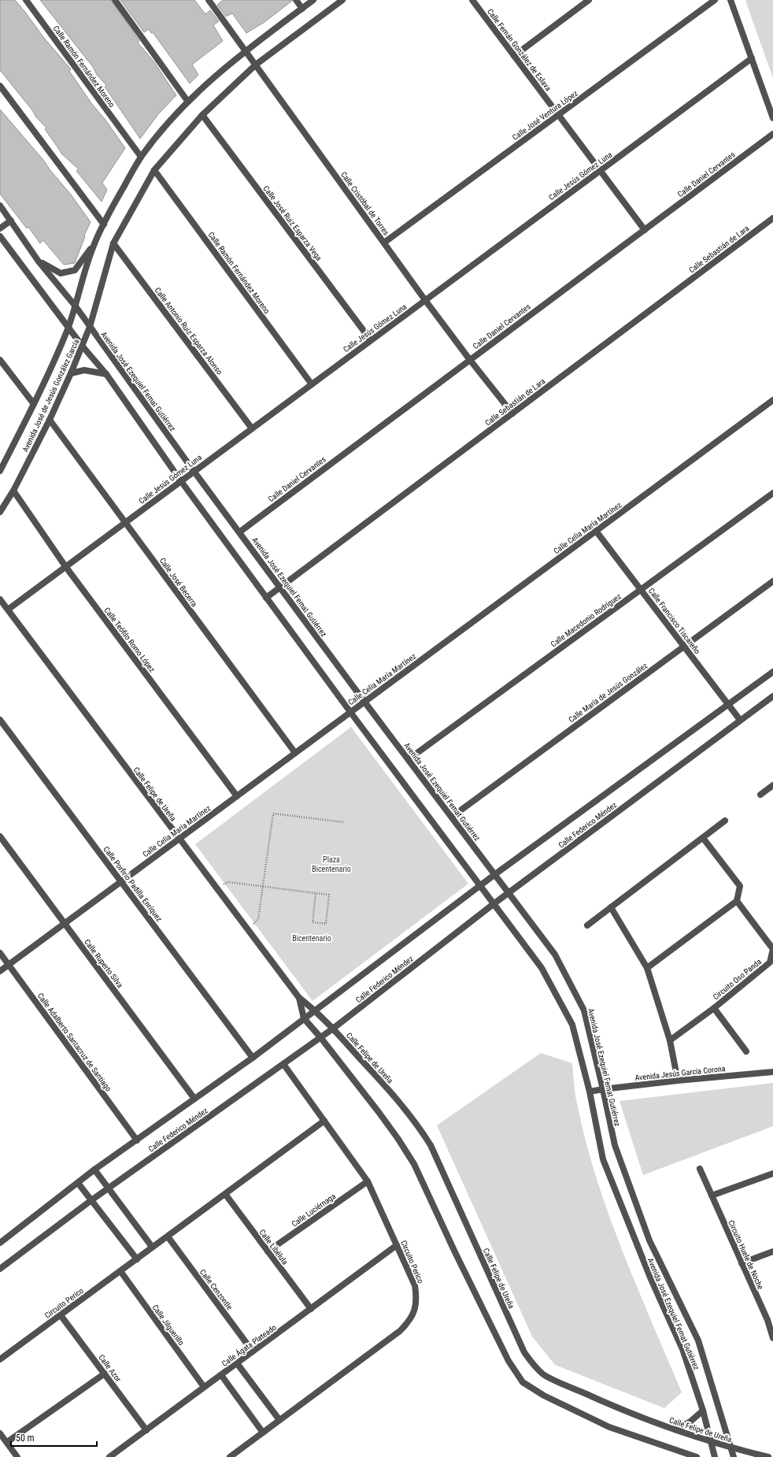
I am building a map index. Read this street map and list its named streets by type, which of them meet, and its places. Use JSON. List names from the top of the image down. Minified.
{"streets":{"street":["Calle Fernán González de Eslava","Calle Ramón Fernández Moreno","Calle José Ventura López","Calle Daniel Cervantes","Calle Jesús Gómez Luna","Calle Cristóbal de Torres","Calle José Ruiz Esparza Vega","Calle Sebastián de Lara","Calle Antonio Ruiz Esparza Alonso","Avenida José Ezequiel Femat Gutiérrez","Avenida José de Jesús González García","Calle Celia María Martínez","Calle José Becerra","Calle Macedonio Rodríguez","Calle Francisco Tiscareño","Calle Teófilo Romo López","Calle María de Jesús González","Calle Felipe de Ureña","Calle Federico Méndez","Calle Porfirio Padilla Enríquez","Calle Ruperto Silva","Circuito Oso Panda","Calle Adalberto Santacruz de Santiago","Avenida Jesús García Corona","Calle Luciérnaga","Calle Libélula","Circuito Huele de Noche","Circuito Perico","Calle Cenzontle","Calle Jilguerillo","Calle Ágata Plateado","Calle Azor"]},"crossings":[["Calle Fernán González de Eslava","Calle José Ventura López"],["Calle Fernán González de Eslava","Calle Daniel Cervantes"],["Calle Fernán González de Eslava","Calle Jesús Gómez Luna"],["Calle Ramón Fernández Moreno","Calle Jesús Gómez Luna"],["Calle Ramón Fernández Moreno","Avenida José de Jesús González García"],["Calle José Ventura López","Calle Cristóbal de Torres"],["Calle Daniel Cervantes","Calle Cristóbal de Torres"],["Calle Daniel Cervantes","Avenida José Ezequiel Femat Gutiérrez"],["Calle Jesús Gómez Luna","Calle Cristóbal de Torres"],["Calle Jesús Gómez Luna","Calle José Ruiz Esparza Vega"],["Calle Jesús Gómez Luna","Calle Antonio Ruiz Esparza Alonso"],["Calle Jesús Gómez Luna","Avenida José Ezequiel Femat Gutiérrez"],["Calle Jesús Gómez Luna","Calle José Becerra"],["Calle Jesús Gómez Luna","Calle Teófilo Romo López"],["Calle Jesús Gómez Luna","Calle Felipe de Ureña"],["Calle Cristóbal de Torres","Calle Sebastián de Lara"],["Calle Cristóbal de Torres","Avenida José de Jesús González García"],["Calle José Ruiz Esparza Vega","Avenida José de Jesús González García"],["Calle Sebastián de Lara","Avenida José Ezequiel Femat Gutiérrez"],["Calle Antonio Ruiz Esparza Alonso","Avenida José de Jesús González García"],["Avenida José Ezequiel Femat Gutiérrez","Avenida José de Jesús González García"],["Avenida José Ezequiel Femat Gutiérrez","Calle Celia María Martínez"],["Avenida José Ezequiel Femat Gutiérrez","Calle Macedonio Rodríguez"],["Avenida José Ezequiel Femat Gutiérrez","Calle María de Jesús González"],["Avenida José Ezequiel Femat Gutiérrez","Calle Felipe de Ureña"],["Avenida José Ezequiel Femat Gutiérrez","Calle Federico Méndez"],["Avenida José Ezequiel Femat Gutiérrez","Avenida Jesús García Corona"],["Avenida José de Jesús González García","Calle José Becerra"],["Avenida José de Jesús González García","Calle Teófilo Romo López"],["Calle Celia María Martínez","Calle José Becerra"],["Calle Celia María Martínez","Calle Francisco Tiscareño"],["Calle Celia María Martínez","Calle Teófilo Romo López"],["Calle Celia María Martínez","Calle Felipe de Ureña"],["Calle Celia María Martínez","Calle Porfirio Padilla Enríquez"],["Calle Celia María Martínez","Calle Ruperto Silva"],["Calle Celia María Martínez","Calle Adalberto Santacruz de Santiago"],["Calle Macedonio Rodríguez","Calle Francisco Tiscareño"],["Calle Francisco Tiscareño","Calle María de Jesús González"],["Calle Francisco Tiscareño","Calle Federico Méndez"],["Calle Felipe de Ureña","Calle Federico Méndez"],["Calle Federico Méndez","Calle Porfirio Padilla Enríquez"],["Calle Federico Méndez","Calle Ruperto Silva"],["Calle Federico Méndez","Calle Adalberto Santacruz de Santiago"],["Calle Federico Méndez","Circuito Perico"],["Calle Luciérnaga","Calle Libélula"],["Calle Luciérnaga","Circuito Perico"],["Calle Libélula","Circuito Perico"],["Calle Libélula","Calle Ágata Plateado"],["Circuito Perico","Calle Cenzontle"],["Circuito Perico","Calle Jilguerillo"],["Circuito Perico","Calle Ágata Plateado"],["Circuito Perico","Calle Azor"],["Calle Cenzontle","Calle Ágata Plateado"],["Calle Jilguerillo","Calle Ágata Plateado"],["Calle Ágata Plateado","Calle Azor"]],"parks":["Plaza Bicentenario","Bicentenario"],"scale_bar":"50 m"}
